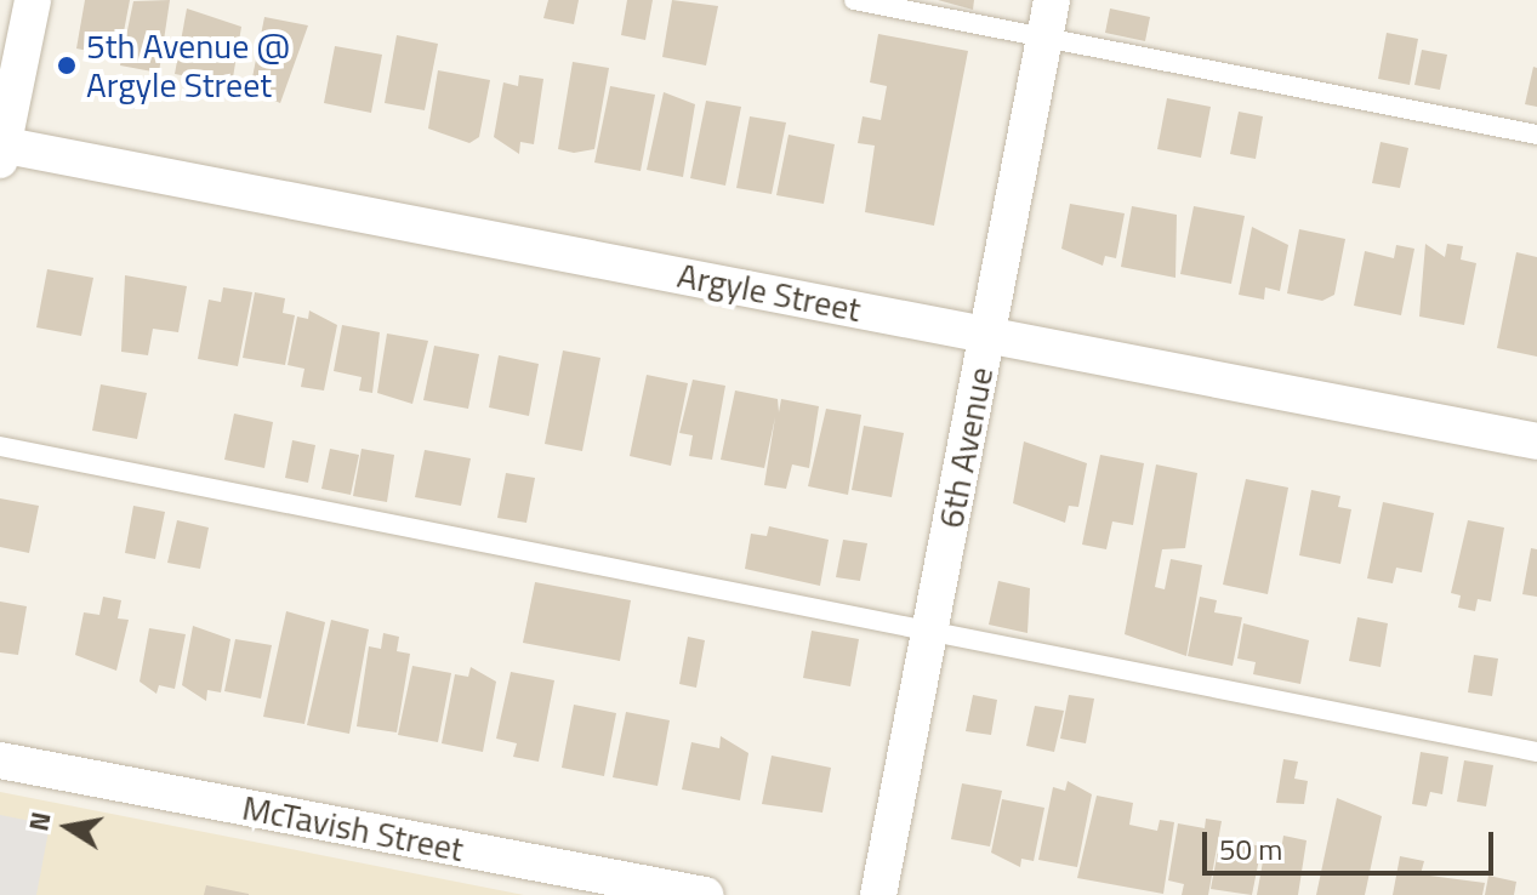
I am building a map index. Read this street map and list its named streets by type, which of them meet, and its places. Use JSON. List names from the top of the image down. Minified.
{"streets":{"street":["Argyle Street","6th Avenue","McTavish Street"]},"crossings":[["Argyle Street","6th Avenue"]],"places":["5th Avenue @ Argyle Street"],"scale_bar":"50 m","north":"left"}
